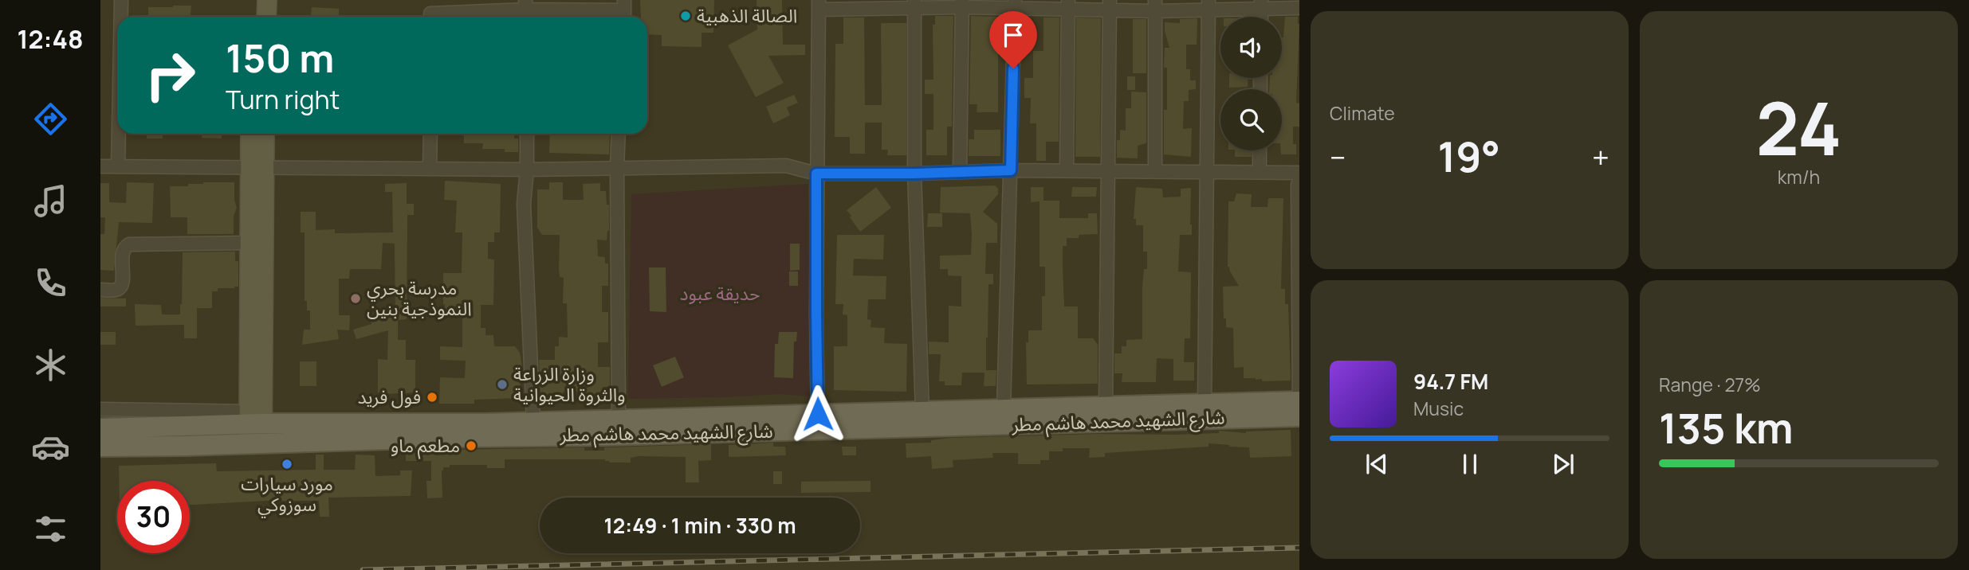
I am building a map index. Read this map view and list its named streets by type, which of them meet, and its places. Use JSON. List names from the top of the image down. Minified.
{"streets":{"main road":["شارع الشهيد محمد هاشم مطر"]},"parks":["حديقة عبود"],"places":["الصالة الذهبية","مدرسة بحري النموذجية بنين","وزارة الزراعة والثروة الحيوانية","فول فريد","مطعم ماو","مورد سيارات سوزوكي"],"page":{"tabs":"12:48","tile":["Climate",["24","km/h"],["Range · 27%","135 km"]],"turn":["150 m","Turn right"],"heat":["−","19°","+"],"song":["94.7 FM","Music"],"limit":"30","trip":"12:49 · 1 min · 330 m"}}
